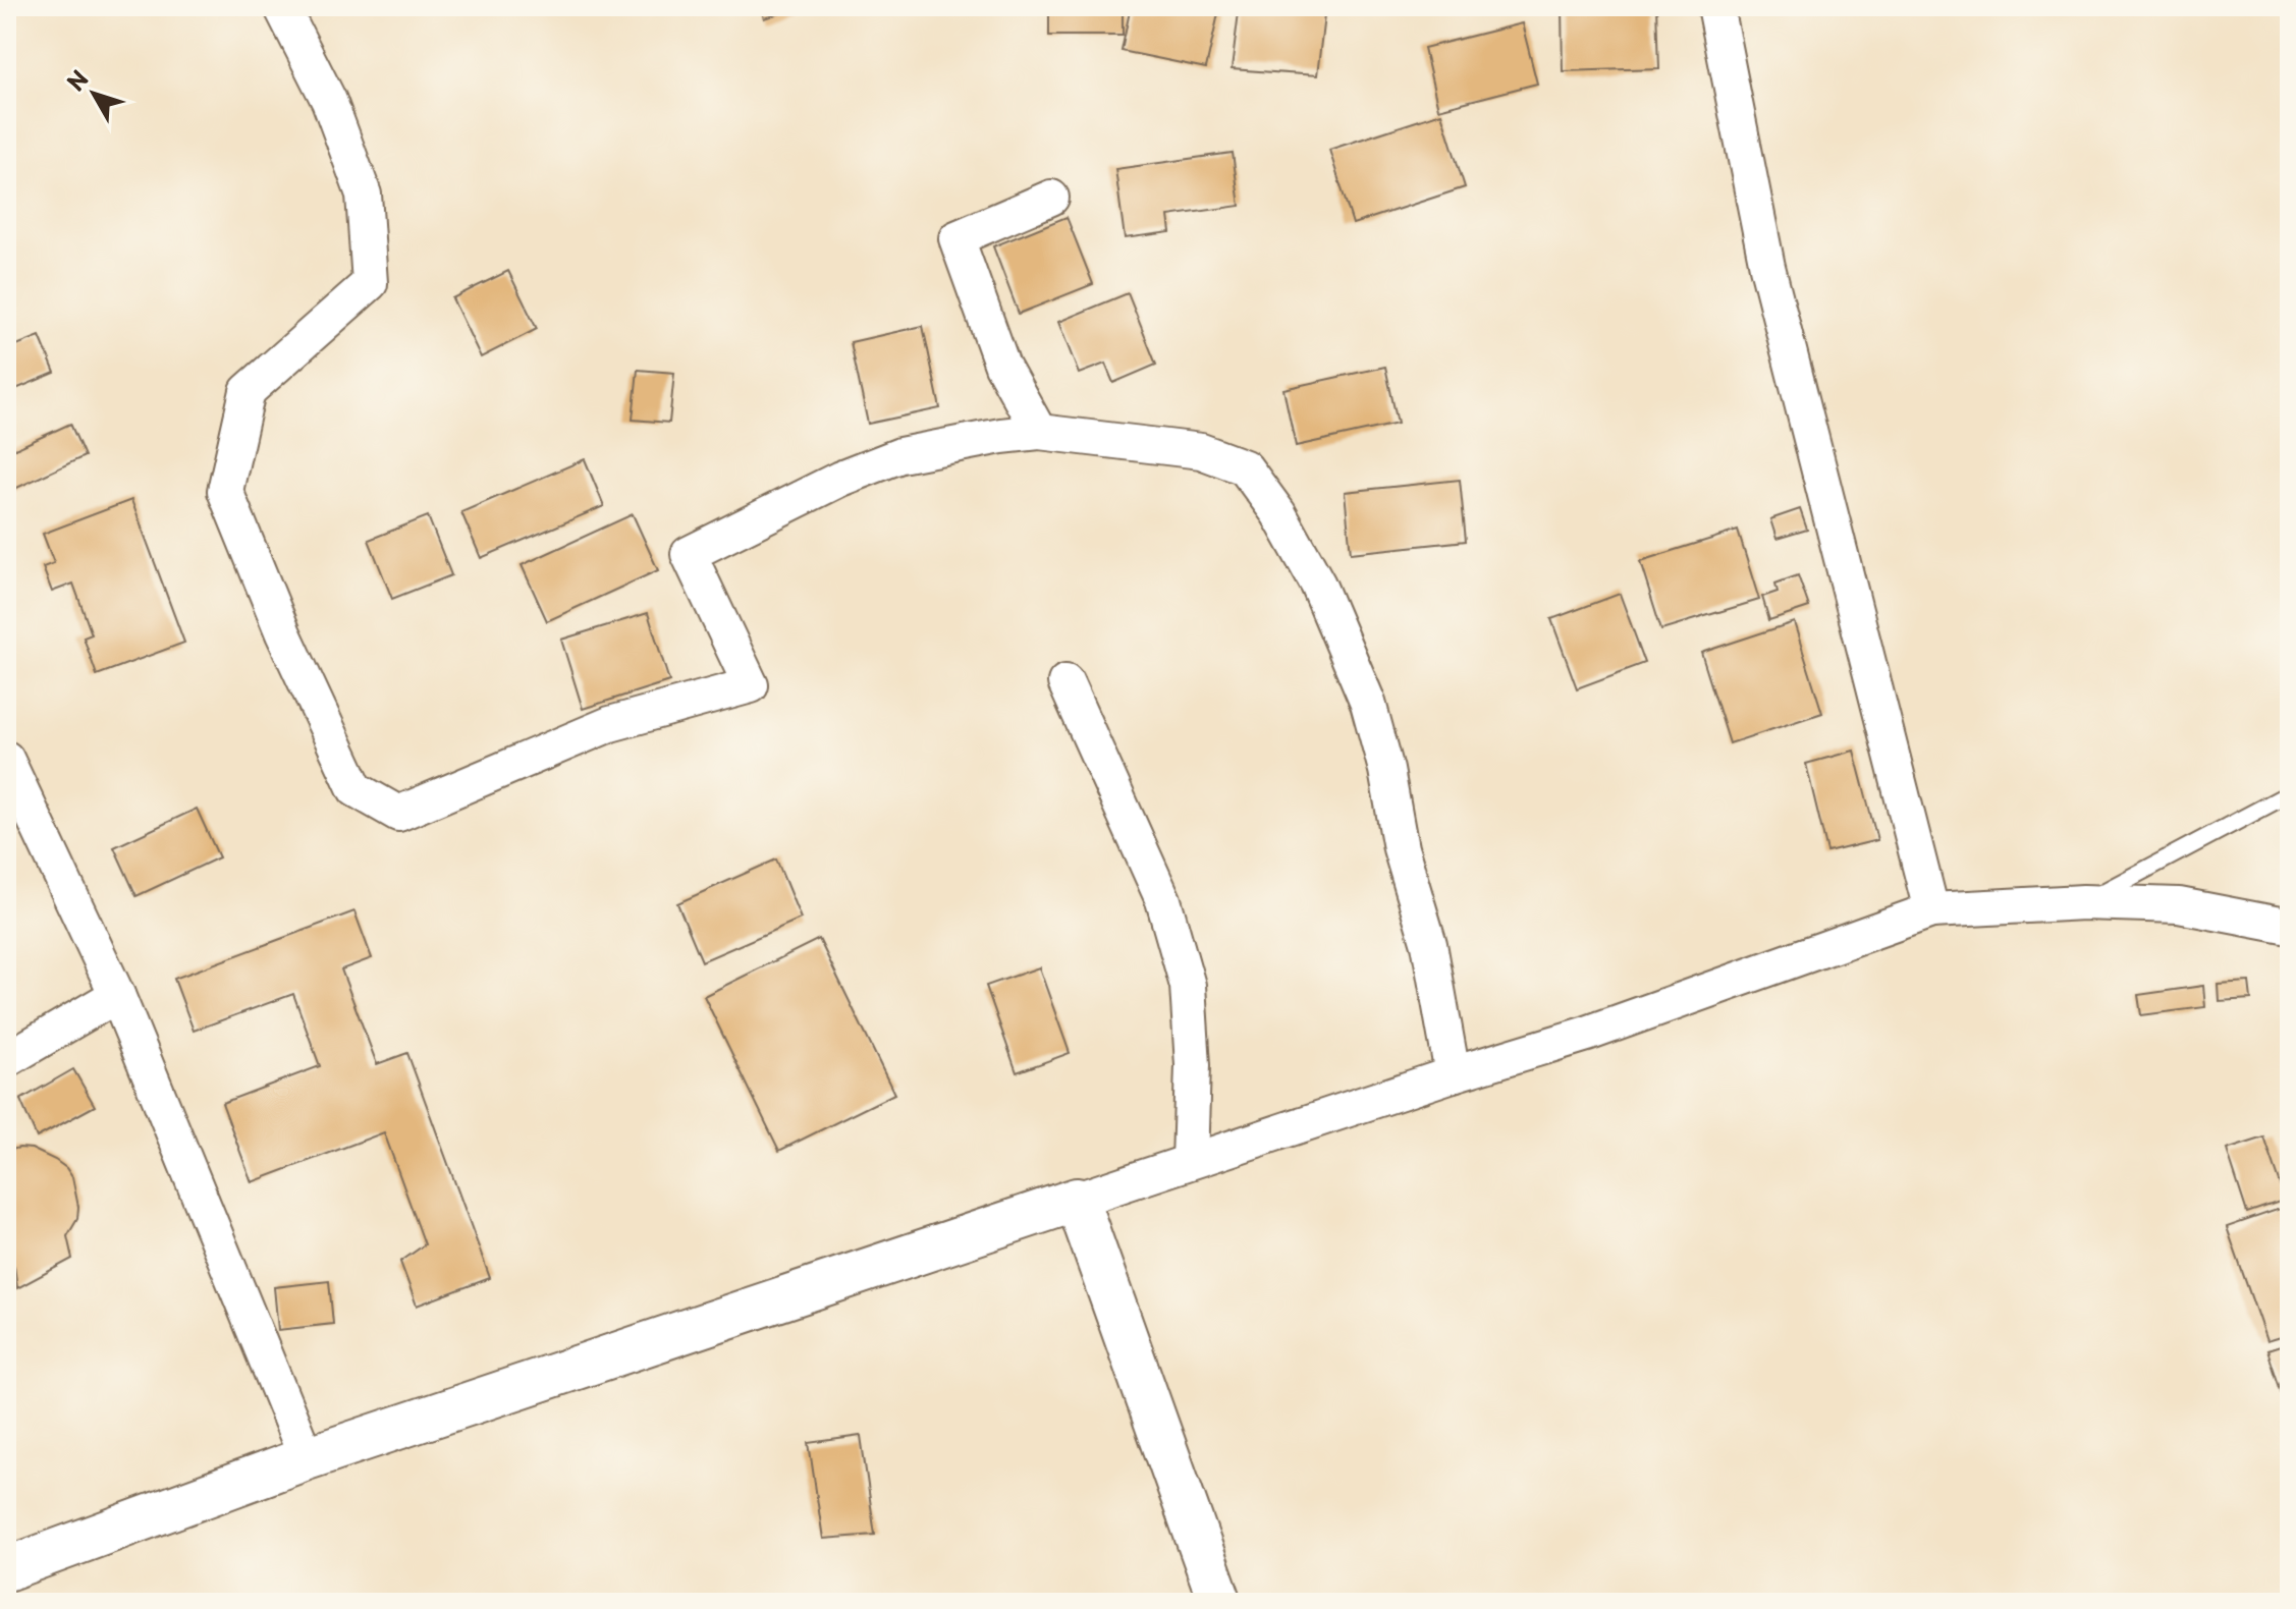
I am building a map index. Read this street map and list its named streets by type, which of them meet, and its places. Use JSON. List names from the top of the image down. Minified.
{"north":"top left"}
